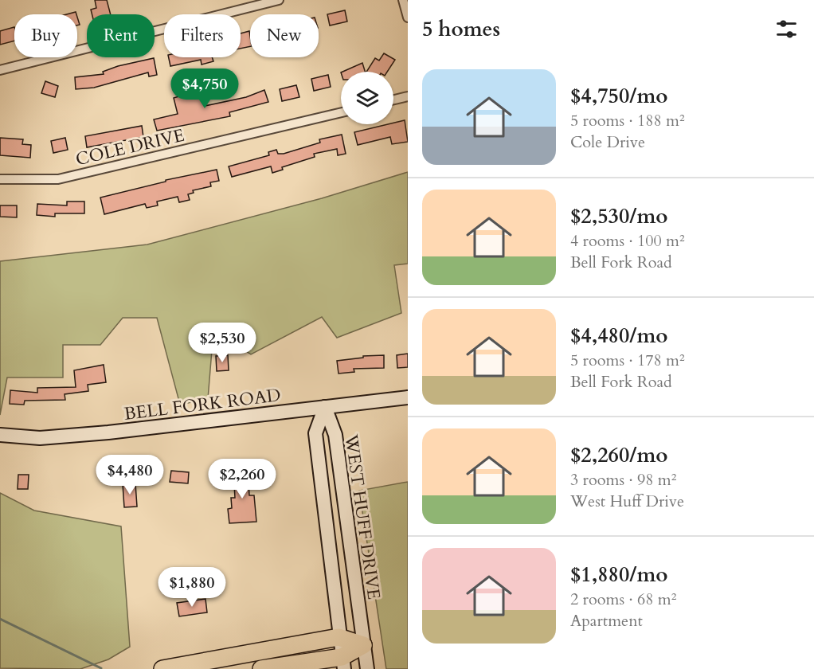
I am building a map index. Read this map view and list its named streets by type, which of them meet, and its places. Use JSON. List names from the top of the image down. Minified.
{"streets":{"main road":["BELL FORK ROAD","WEST HUFF DRIVE"],"street":["COLE DRIVE"]},"crossings":[["BELL FORK ROAD","WEST HUFF DRIVE"]],"page":{"heading":"5 homes","chip":["Buy","Rent","Filters","New"],"list":[{"name":"$4,750/mo","note":"5 rooms · 188 m² · Cole Drive"},{"name":"$2,530/mo","note":"4 rooms · 100 m² · Bell Fork Road"},{"name":"$4,480/mo","note":"5 rooms · 178 m² · Bell Fork Road"},{"name":"$2,260/mo","note":"3 rooms · 98 m² · West Huff Drive"},{"name":"$1,880/mo","note":"2 rooms · 68 m² · Apartment"}],"price":["$4,750","$2,530","$4,480","$2,260","$1,880"]}}
